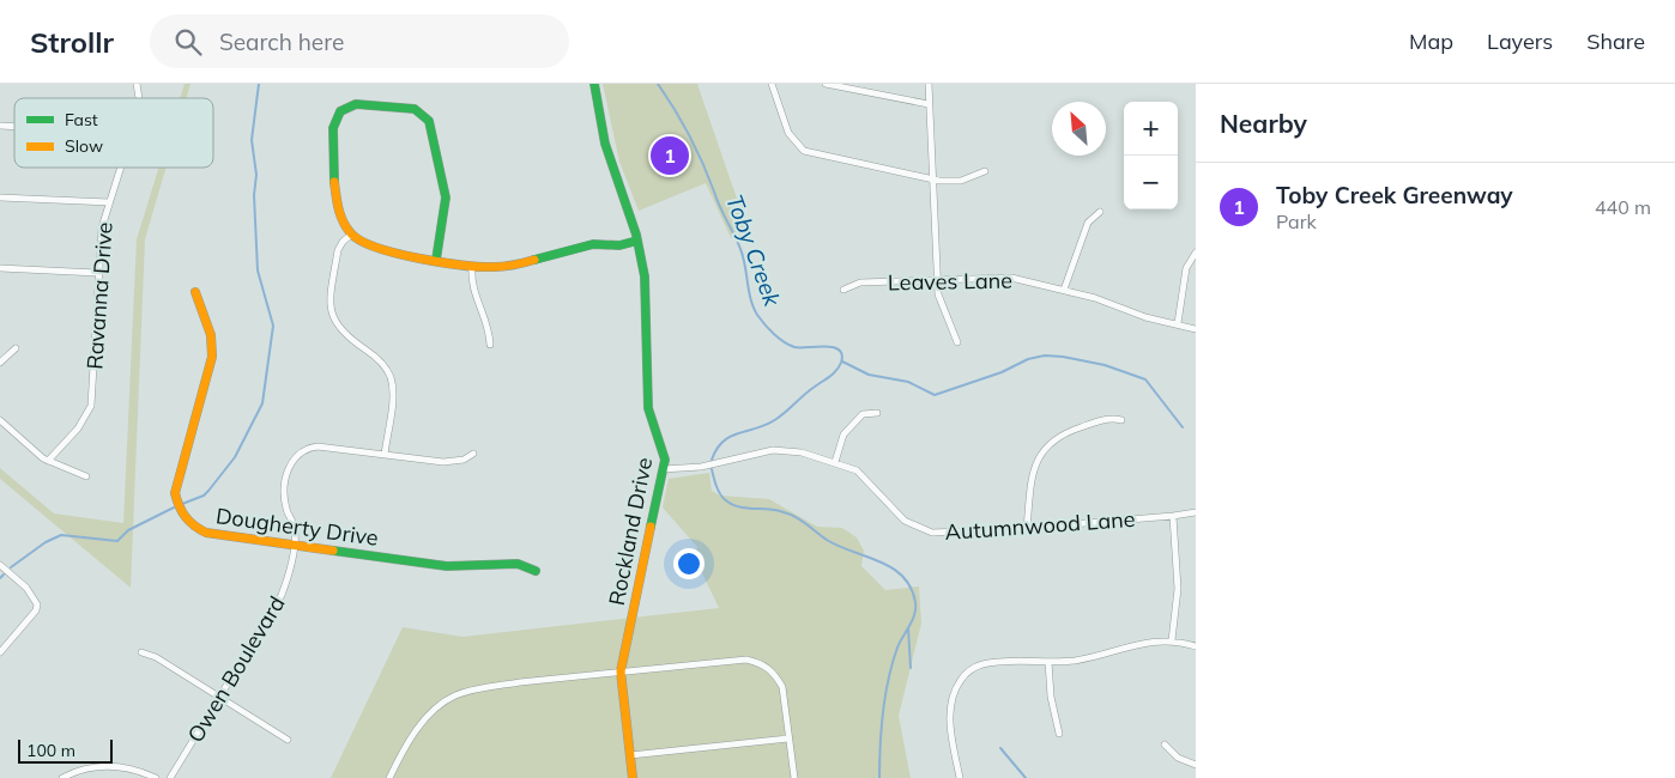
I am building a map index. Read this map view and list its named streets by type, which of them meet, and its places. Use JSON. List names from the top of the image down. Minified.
{"streets":{"street":["Leaves Lane","Ravanna Drive","Autumnwood Lane","Dougherty Drive","Rockland Drive","Owen Boulevard"]},"crossings":[["Autumnwood Lane","Rockland Drive"],["Dougherty Drive","Owen Boulevard"]],"water":["Toby Creek"],"legend":["Fast","Slow"],"scale_bar":"100 m","north":"top left","page":{"header":"Strollr","search":"Search here","nav":["Map","Layers","Share"],"heading":"Nearby","map_buttons":["+","−"],"pins":"1","list":[{"mark":"1","name":"Toby Creek Greenway","note":"Park","value":"440 m"}],"scale":"100 m"}}
